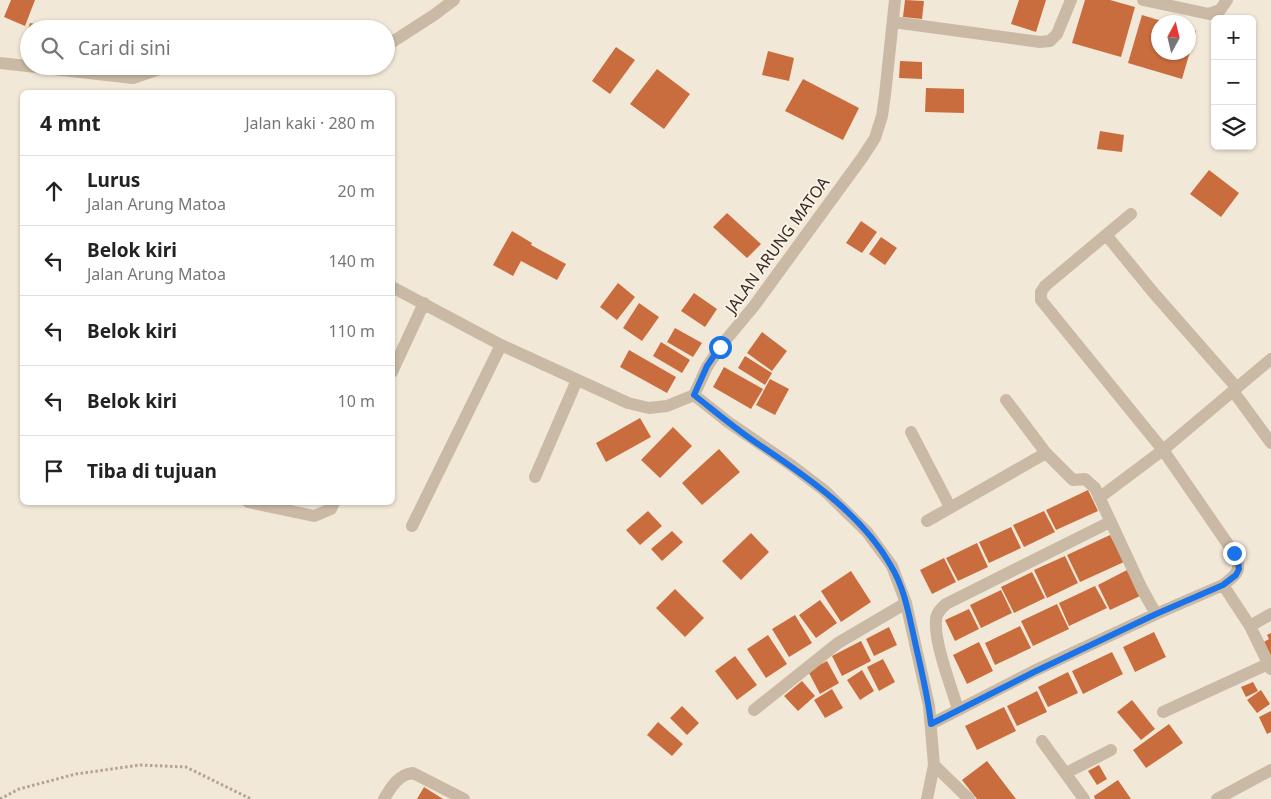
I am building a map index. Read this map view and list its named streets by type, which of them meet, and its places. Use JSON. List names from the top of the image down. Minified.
{"streets":{"street":["JALAN ARUNG MATOA"]},"north":"top","page":{"map_buttons":["+","−"],"search":"Cari di sini","heading":["4 mnt","Jalan kaki · 280 m"],"list":[["Lurus","Jalan Arung Matoa","20 m"],["Belok kiri","Jalan Arung Matoa","140 m"],["Belok kiri","110 m"],["Belok kiri","10 m"],"Tiba di tujuan"]}}
